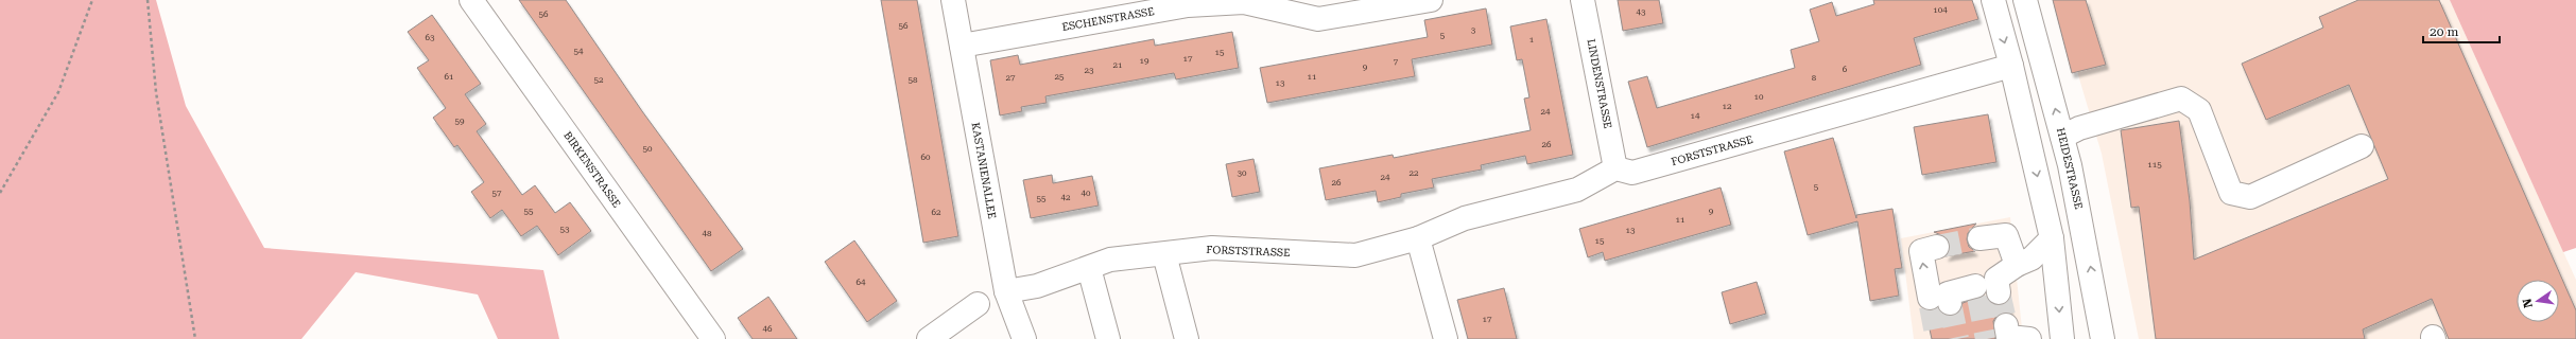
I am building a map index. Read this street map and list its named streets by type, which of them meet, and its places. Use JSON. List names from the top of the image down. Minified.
{"streets":{"street":["ESCHENSTRASSE","LINDENSTRASSE","FORSTSTRASSE","HEIDESTRASSE","BIRKENSTRASSE","KASTANIENALLEE"]},"crossings":[["ESCHENSTRASSE","KASTANIENALLEE"],["LINDENSTRASSE","FORSTSTRASSE"],["FORSTSTRASSE","KASTANIENALLEE"]],"house_numbers":["104","43","56","56","3","5","63","1","54","15","17","19","7","21","9","6","23","61","25","11","27","8","52","58","13","10","12","24","14","59","26","50","60","115","30","22","24","26","5","57","40","42","55","55","9","62","11","53","13","48","15","64","17","46"],"scale_bar":"20 m","north":"left"}
